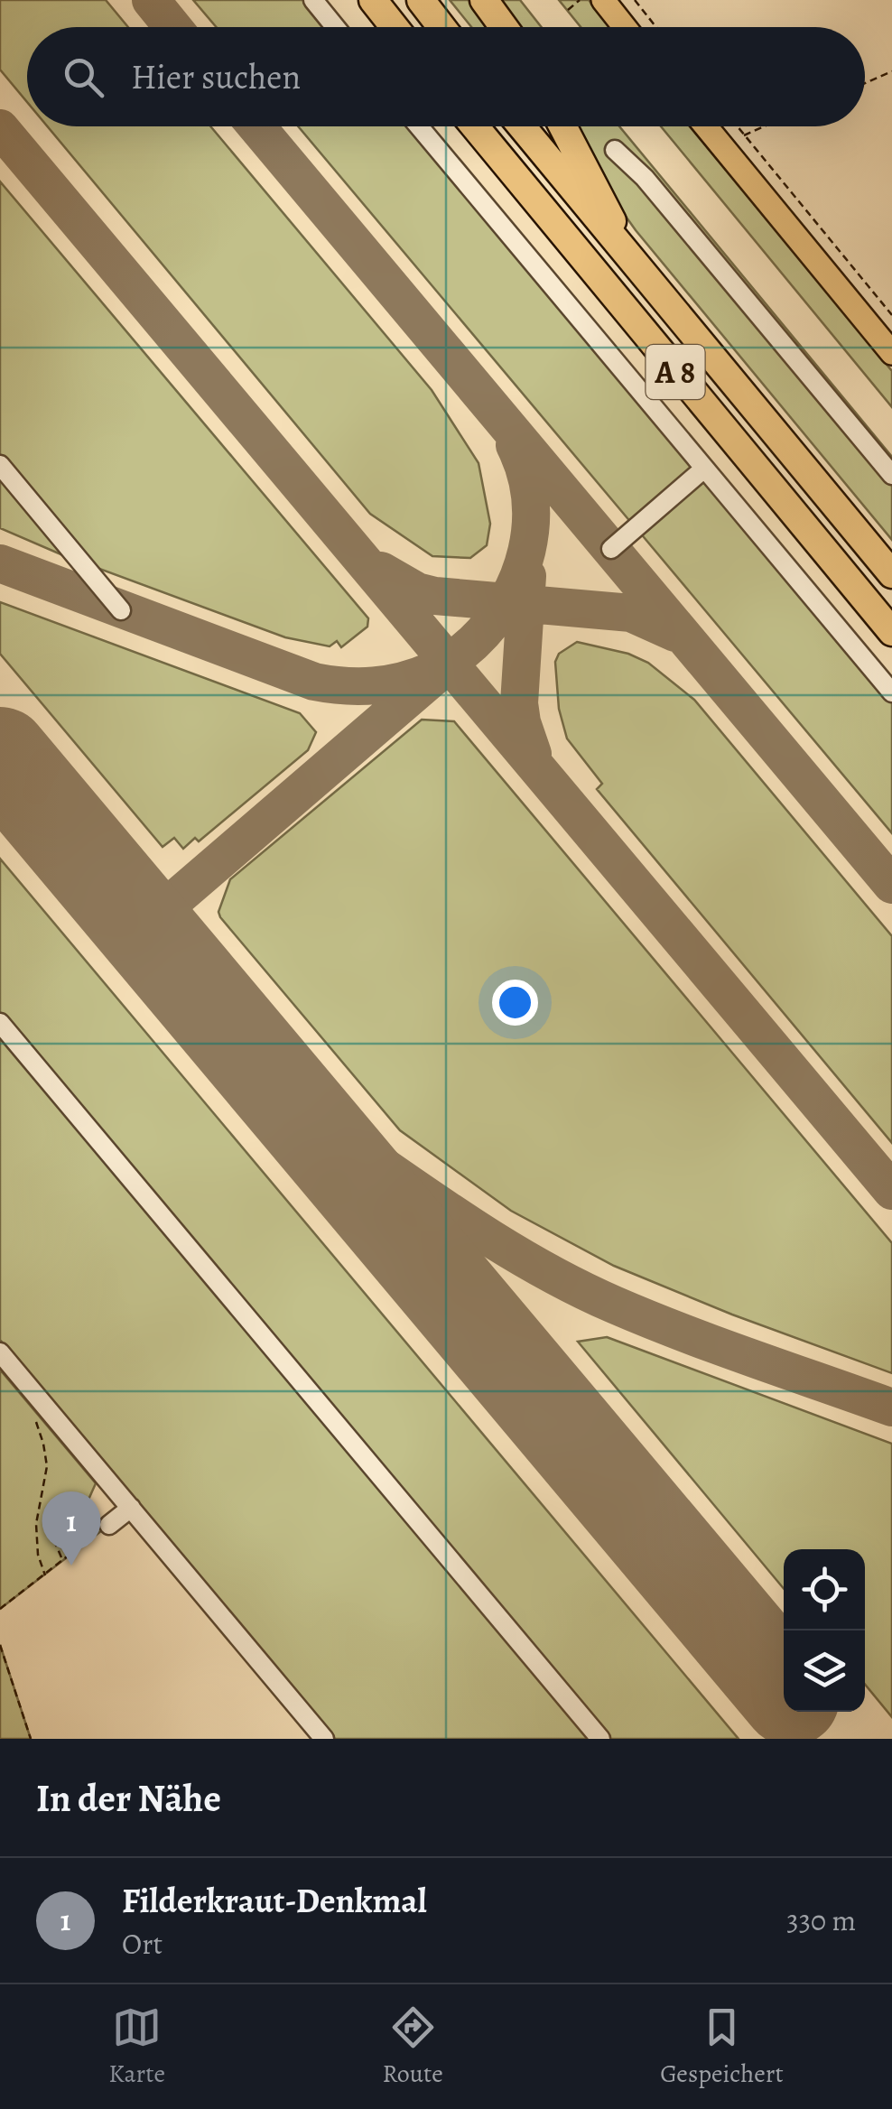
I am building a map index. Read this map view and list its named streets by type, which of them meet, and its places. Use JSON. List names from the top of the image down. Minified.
{"streets":{"highway":["A 8"]},"page":{"search":"Hier suchen","pins":"1","heading":"In der Nähe","list":[{"mark":"1","name":"Filderkraut-Denkmal","note":"Ort","value":"330 m"}],"nav":["Karte","Route","Gespeichert"]}}
